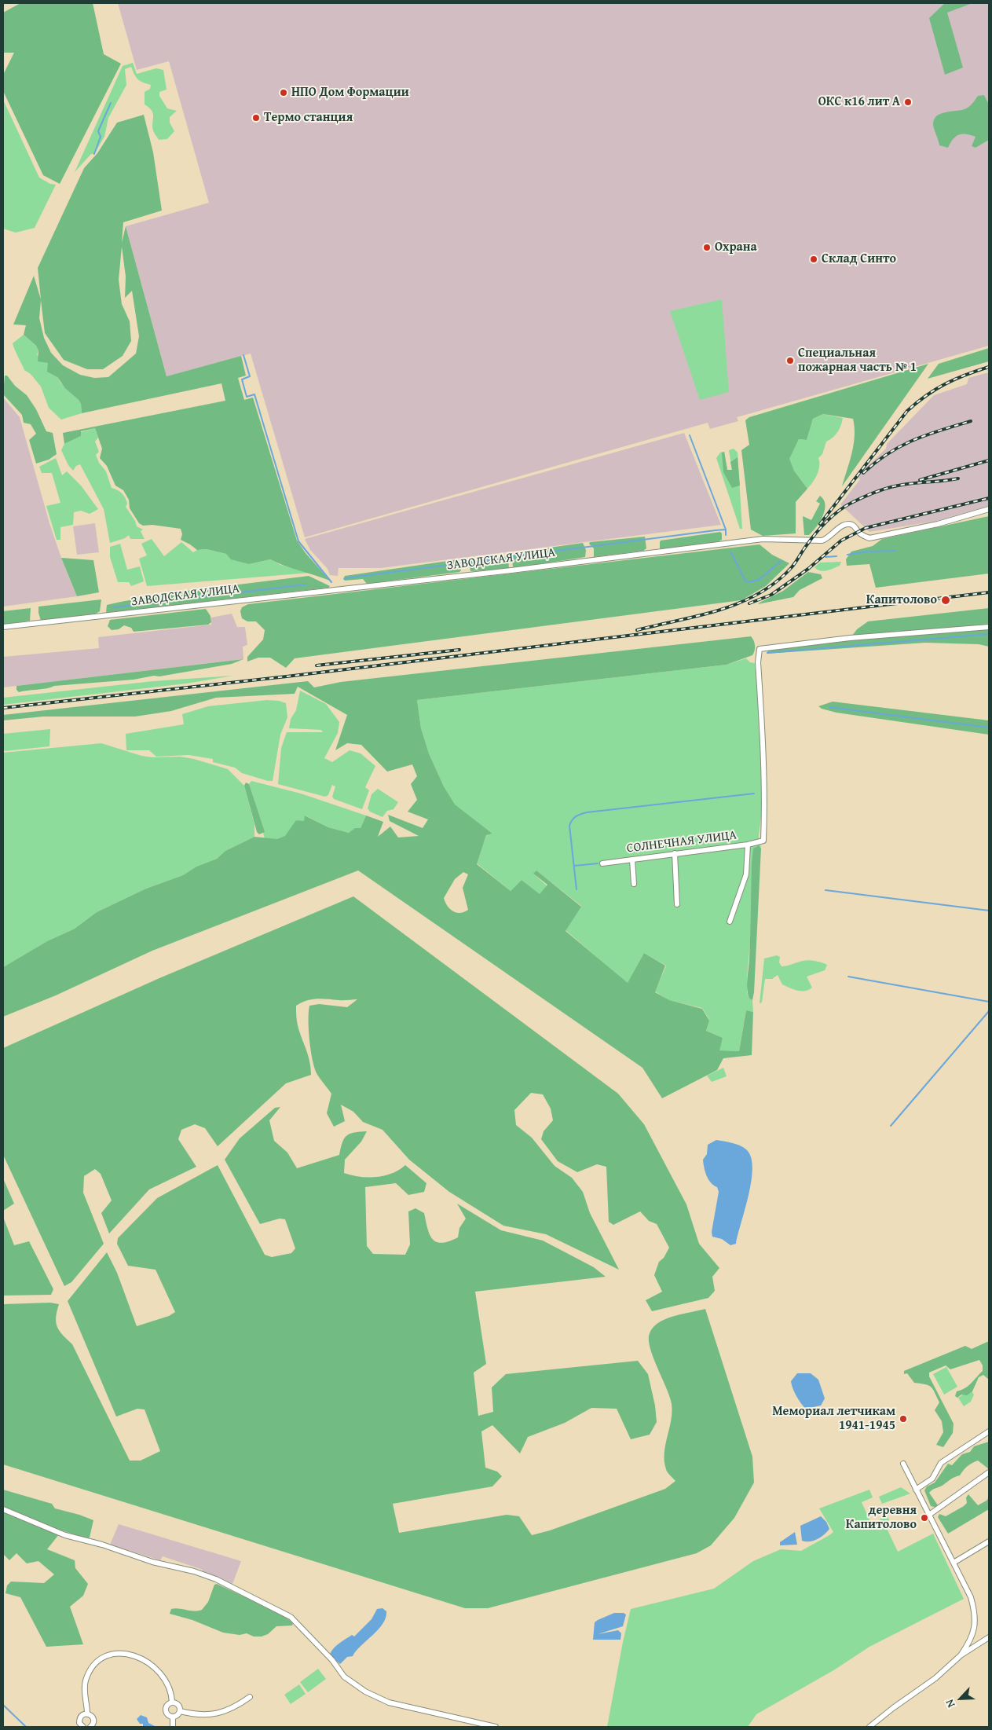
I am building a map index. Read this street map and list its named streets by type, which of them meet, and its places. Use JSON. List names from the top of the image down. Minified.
{"streets":{"street":["ЗАВОДСКАЯ УЛИЦА","СОЛНЕЧНАЯ УЛИЦА"]},"places":["НПО Дом Формации","ОКС к16 лит А","Термо станция","Охрана","Склад Синто","Специальная пожарная часть № 1","Капитолово","Мемориал летчикам 1941-1945","деревня Капитолово"],"north":"bottom left"}
